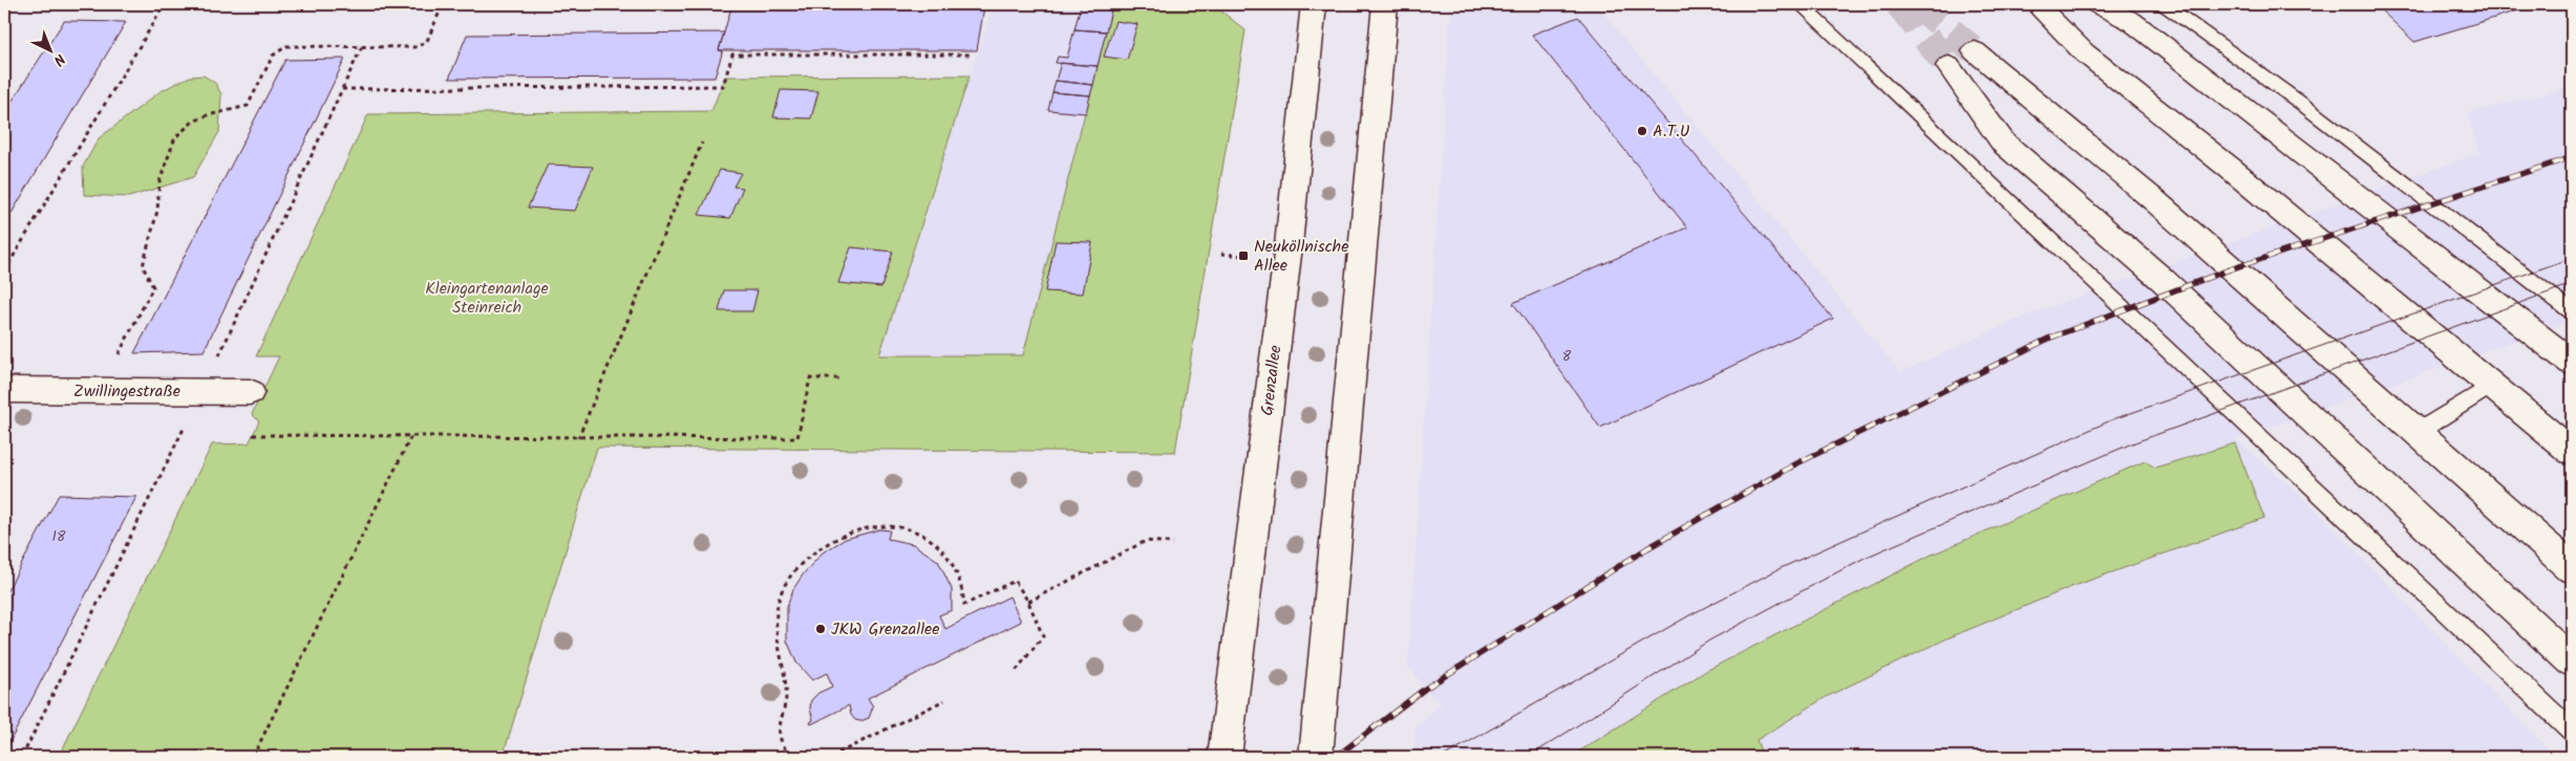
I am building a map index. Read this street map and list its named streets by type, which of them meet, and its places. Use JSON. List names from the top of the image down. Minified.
{"streets":{"main road":["Grenzallee","Zwillingestraße"]},"parks":["Kleingartenanlage Steinreich"],"places":{"other":["A.T.U","JKW Grenzallee"],"transit":["Neuköllnische Allee"]},"house_numbers":["8","18"],"north":"bottom right"}
